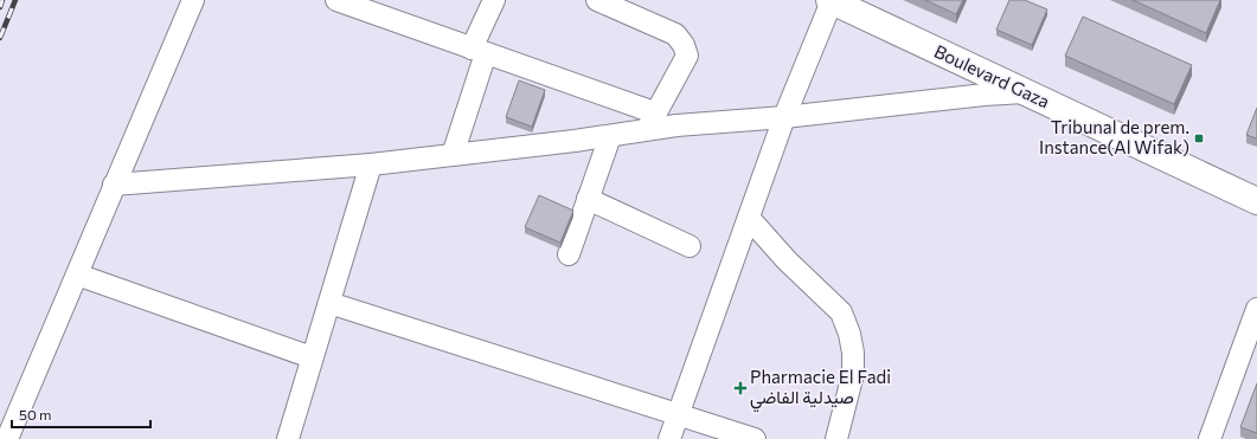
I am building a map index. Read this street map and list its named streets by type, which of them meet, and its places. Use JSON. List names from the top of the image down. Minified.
{"streets":{"main road":["Boulevard Gaza"]},"places":{"transit":["Tribunal de prem. Instance(Al Wifak)"],"health":["Pharmacie El Fadi صيدلية الفاضي"]},"scale_bar":"50 m"}
